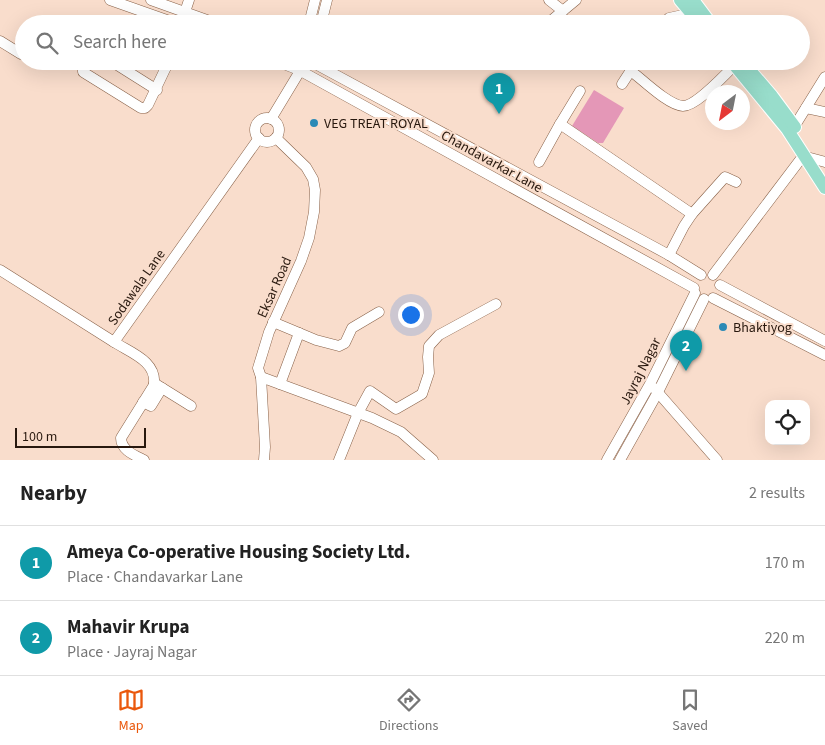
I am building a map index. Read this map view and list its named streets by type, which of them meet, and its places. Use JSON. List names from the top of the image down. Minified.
{"streets":{"street":["Chandavarkar Lane","Sodawala Lane","Eksar Road","Jayraj Nagar"]},"crossings":[["Chandavarkar Lane","Jayraj Nagar"],["Sodawala Lane","Eksar Road"]],"places":["VEG TREAT ROYAL","Bhaktiyog"],"scale_bar":"100 m","north":"bottom left","page":{"search":"Search here","pins":["1","2"],"scale":"100 m","heading":["Nearby","2 results"],"list":[{"mark":"1","name":"Ameya Co-operative Housing Society Ltd.","note":"Place · Chandavarkar Lane","value":"170 m"},{"mark":"2","name":"Mahavir Krupa","note":"Place · Jayraj Nagar","value":"220 m"}],"nav":["Map","Directions","Saved"]}}
